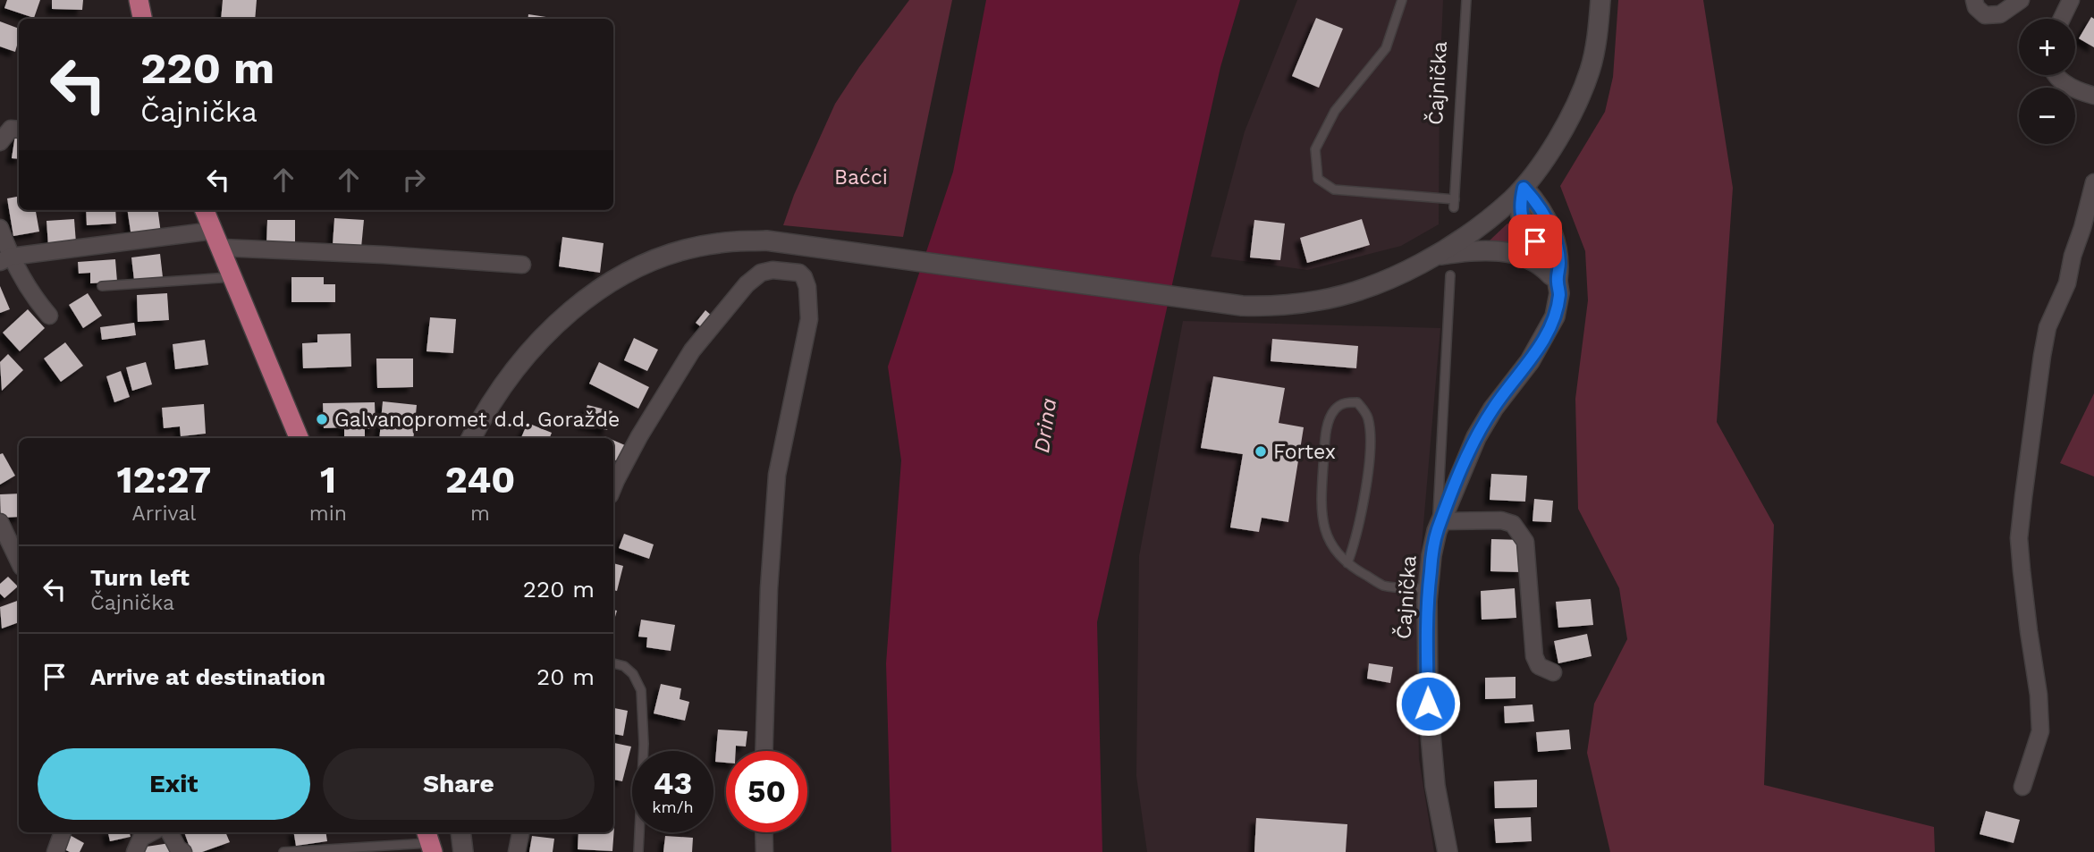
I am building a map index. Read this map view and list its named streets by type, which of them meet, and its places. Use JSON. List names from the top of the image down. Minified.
{"streets":{"main road":["Čajnička"]},"water":["Drina"],"parks":["Baćci"],"places":["Galvanopromet d.d. Goražde","Fortex"],"page":{"map_buttons":["+","−"],"turn":["220 m","Čajnička"],"eta":["12:27","Arrival","1","min","240","m"],"list":[{"name":"Turn left","note":"Čajnička","value":"220 m"},{"name":"Arrive at destination","value":"20 m"}],"buttons":["Exit","Share"],"speed":"43 km/h","limit":"50"}}
